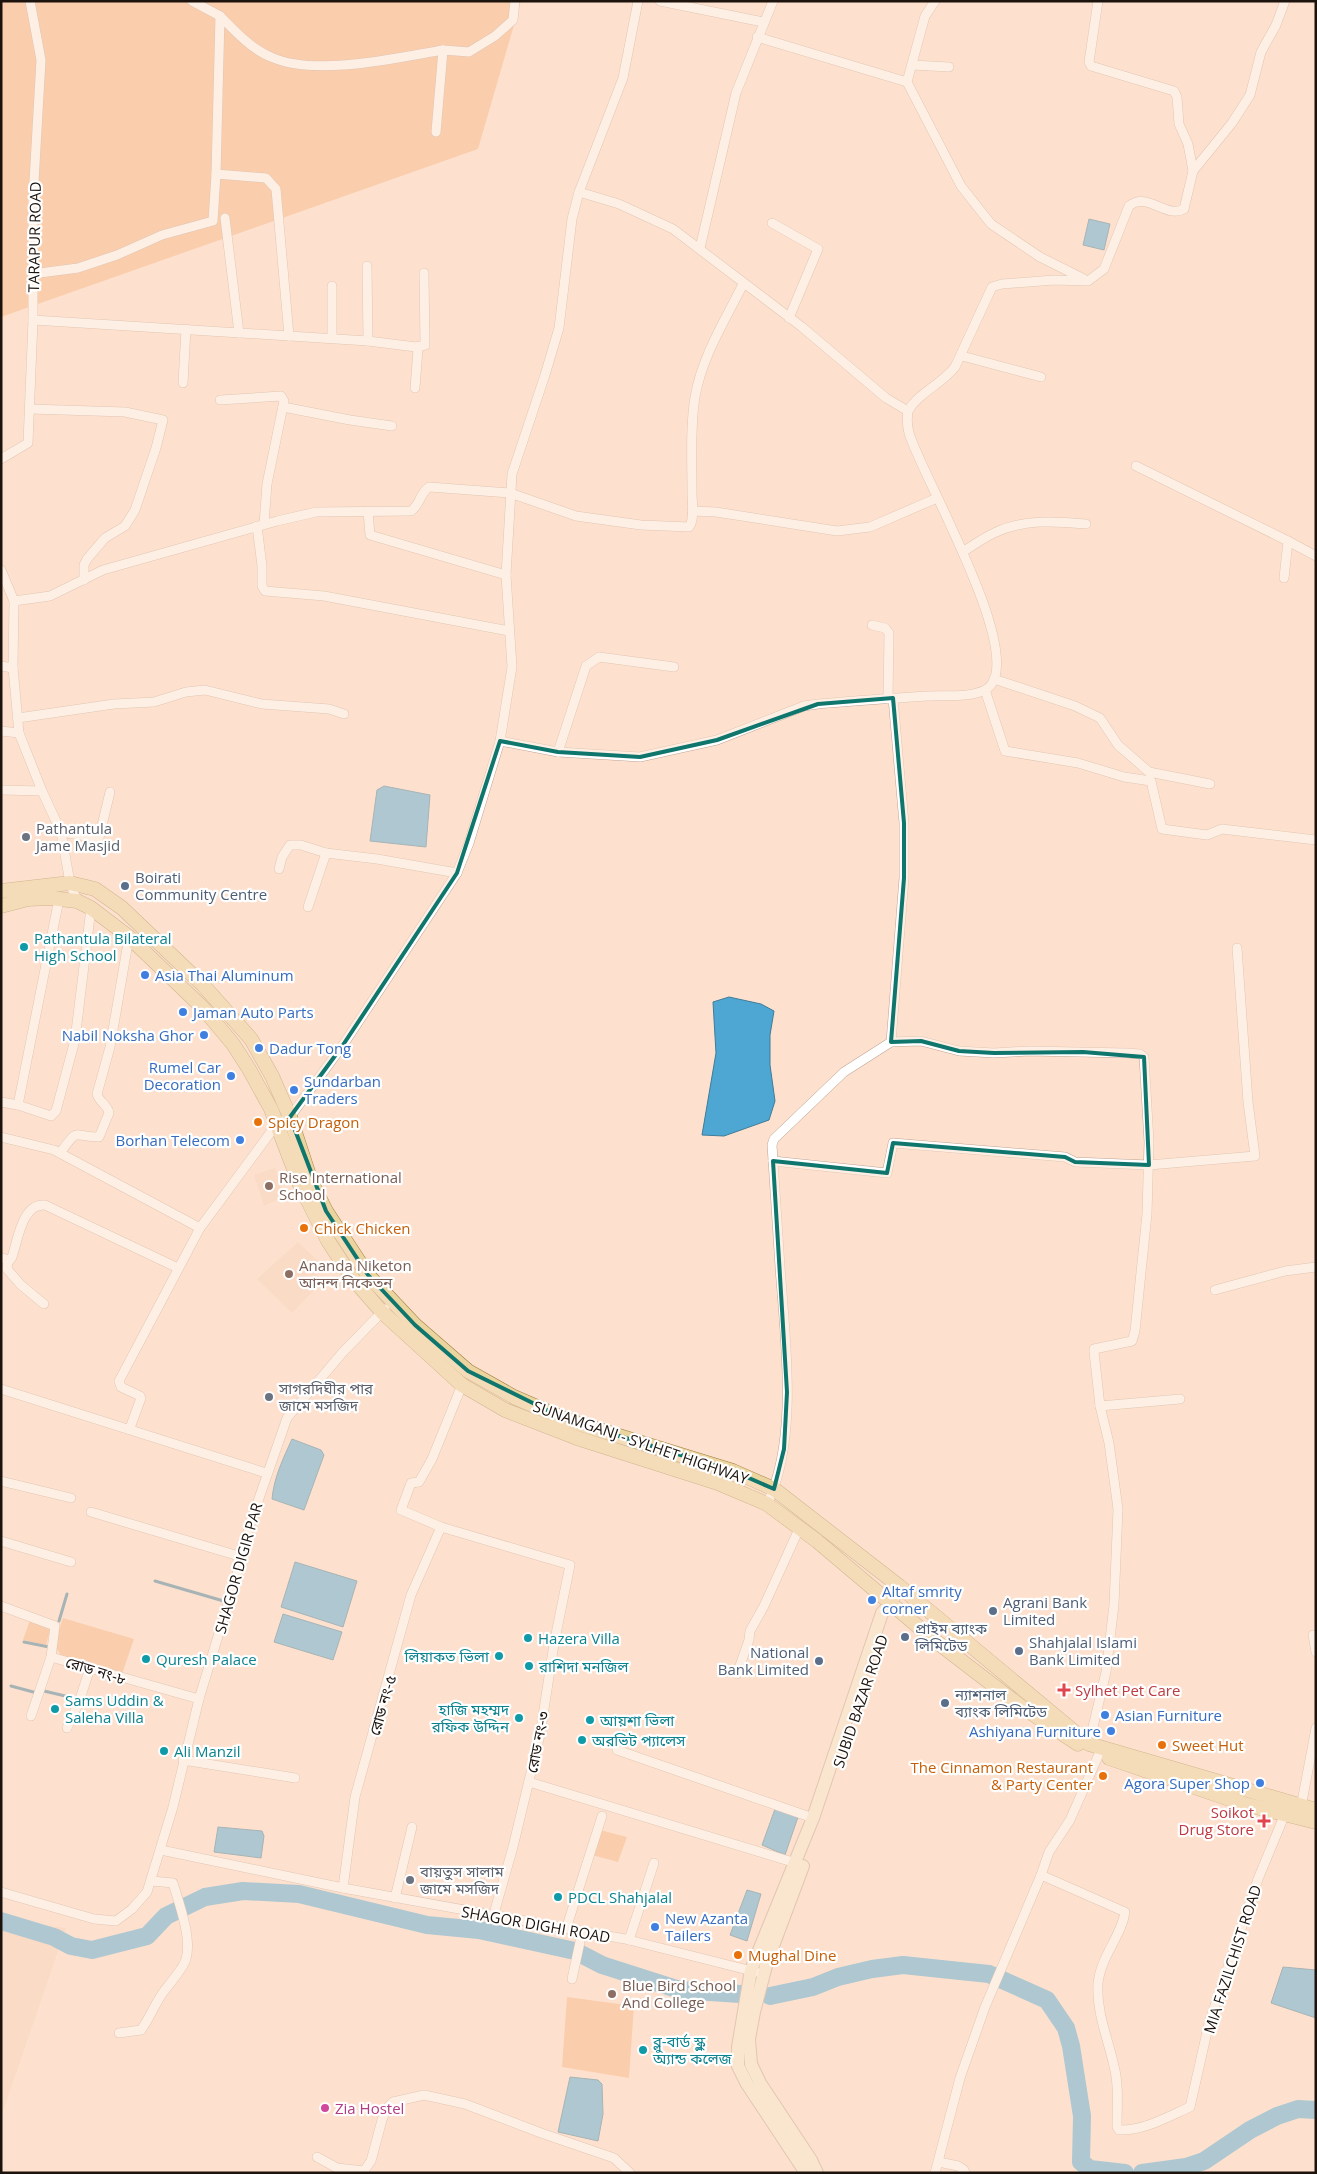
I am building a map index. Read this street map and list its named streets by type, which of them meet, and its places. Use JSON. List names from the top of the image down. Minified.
{"streets":{"main road":["SUNAMGANJ - SYLHET HIGHWAY","SUBID BAZAR ROAD"],"street":["TARAPUR ROAD","SHAGOR DIGIR PAR","রোড নং-৮","রোড নং-৫","রোড নং-৩","SHAGOR DIGHI ROAD","MIA FAZILCHIST ROAD"]},"crossings":[["SUNAMGANJ - SYLHET HIGHWAY","SHAGOR DIGIR PAR"],["SUNAMGANJ - SYLHET HIGHWAY","SUBID BAZAR ROAD"],["SUNAMGANJ - SYLHET HIGHWAY","MIA FAZILCHIST ROAD"],["SHAGOR DIGIR PAR","রোড নং-৮"],["SHAGOR DIGIR PAR","SHAGOR DIGHI ROAD"],["SUBID BAZAR ROAD","SHAGOR DIGHI ROAD"],["রোড নং-৫","রোড নং-৩"],["রোড নং-৫","SHAGOR DIGHI ROAD"],["রোড নং-৩","SHAGOR DIGHI ROAD"]],"places":{"other":["Pathantula Jame Masjid","Boirati Community Centre","Pathantula Bilateral High School","Asia Thai Aluminum","Jaman Auto Parts","Nabil Noksha Ghor","Dadur Tong","Rumel Car Decoration","Sundarban Traders","Spicy Dragon","Borhan Telecom","Rise International School","Chick Chicken","Ananda Niketon আনন্দ নিকেতন","সাগরদিঘীর পার জামে মসজিদ","Altaf smrity corner","Agrani Bank Limited","প্রাইম ব্যাংক লিমিটেড","Hazera Villa","Shahjalal Islami Bank Limited","লিয়াকত ভিলা","Quresh Palace","National Bank Limited","রাশিদা মনজিল","ন্যাশনাল ব্যাংক লিমিটেড","Sams Uddin & Saleha Villa","Asian Furniture","হাজি মহম্মদ রফিক উদ্দিন","আয়শা ভিলা","Ashiyana Furniture","অরভিট প্যালেস","Sweet Hut","Ali Manzil","The Cinnamon Restaurant & Party Center","Agora Super Shop","বায়তুস সালাম জামে মসজিদ","PDCL Shahjalal","New Azanta Tailers","Mughal Dine","Blue Bird School And College","ব্লু-বার্ড স্কুল অ্যান্ড কলেজ","Zia Hostel"],"health":["Sylhet Pet Care","Soikot Drug Store"]}}
